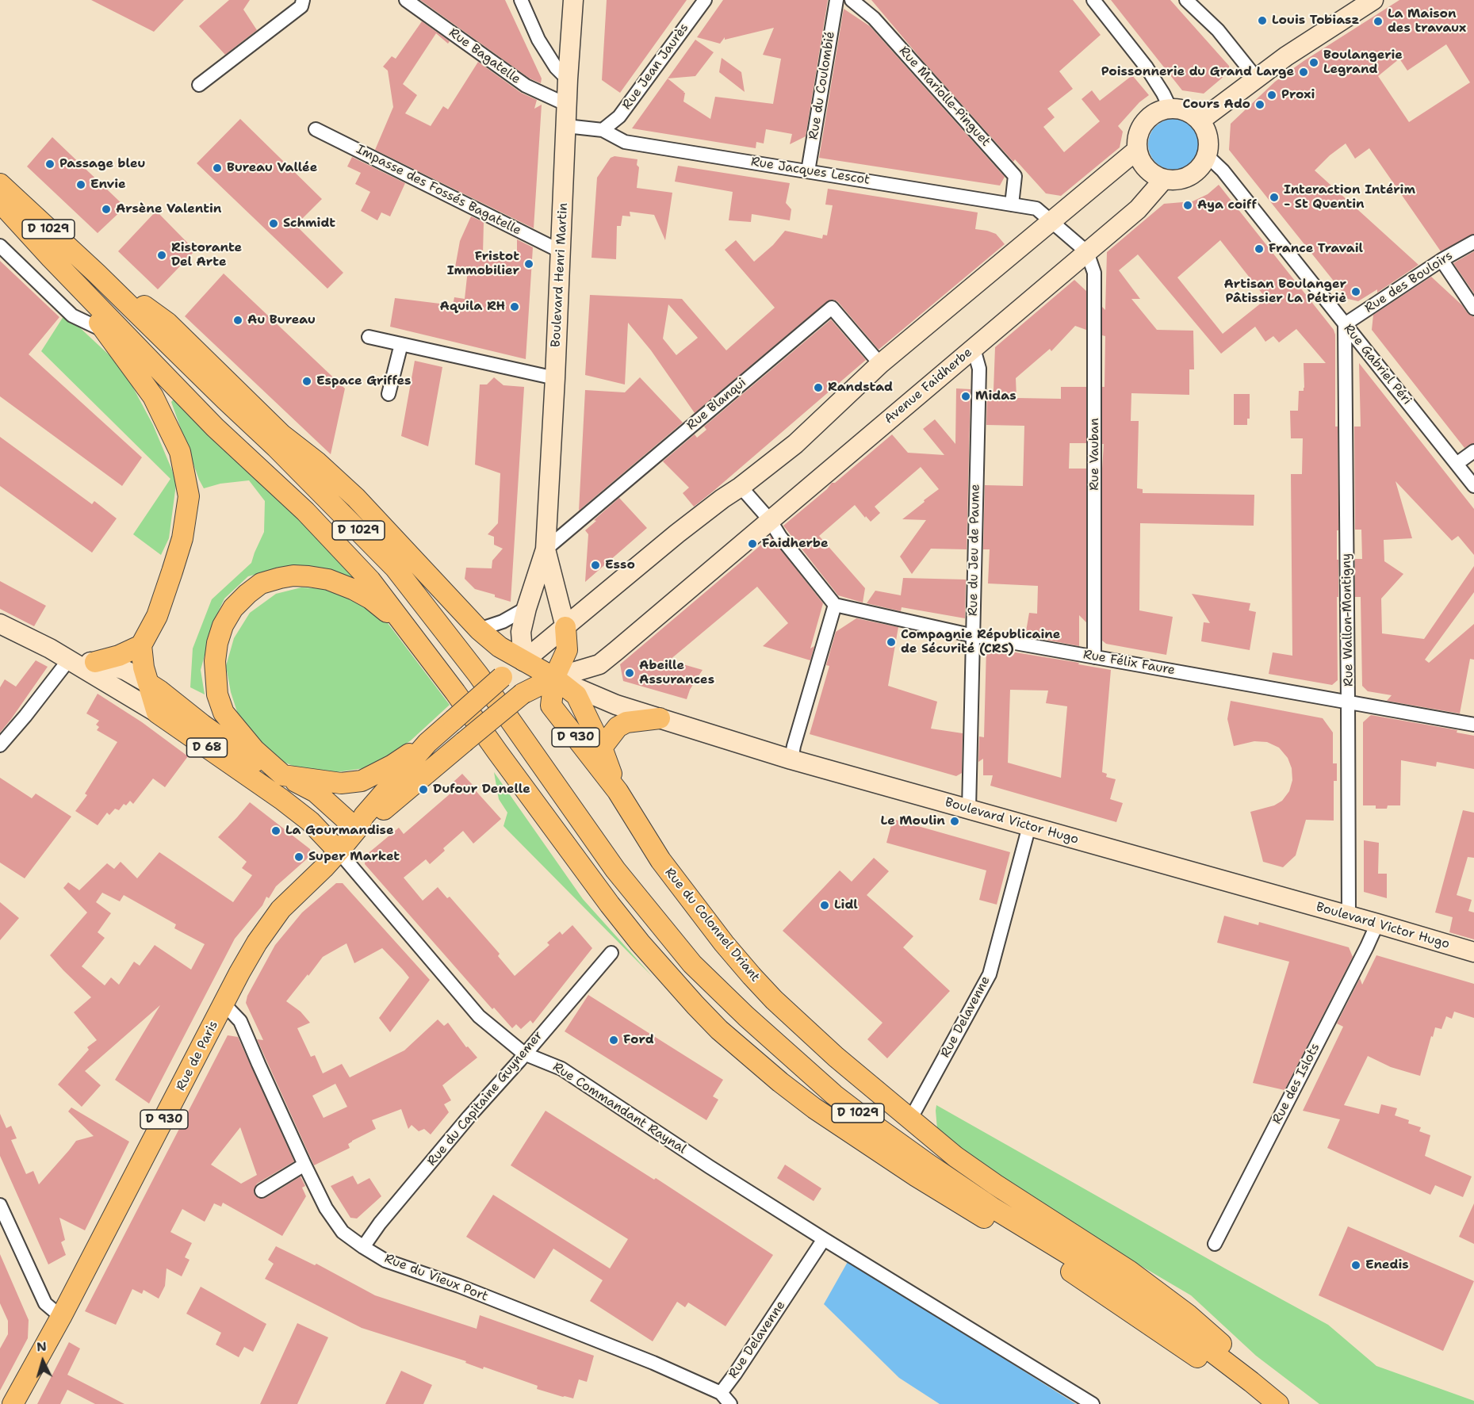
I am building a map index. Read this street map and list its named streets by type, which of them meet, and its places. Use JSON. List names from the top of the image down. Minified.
{"streets":{"main road":["D 1029","D 930","D 68","Rue du Colonnel Driant","Rue de Paris"],"street":["Rue Bagatelle","Rue Jean Jaurès","Rue du Coulombié","Rue Mariolle-Pinguet","Rue Jacques Lescot","Impasse des Fossés Bagatelle","Boulevard Henri Martin","Rue des Bouloirs","Rue Gabriel Péri","Avenue Faidherbe","Rue Blanqui","Rue Vauban","Rue du Jeu de Paume","Rue Wallon-Montigny","Rue Félix Faure","Boulevard Victor Hugo","Rue Delavenne","Rue des Islots","Rue du Capitaine Guynemer","Rue Commandant Raynal","Rue du Vieux Port"]},"crossings":[["Rue Bagatelle","Boulevard Henri Martin"],["Rue Jean Jaurès","Rue Jacques Lescot"],["Rue du Coulombié","Rue Jacques Lescot"],["Rue Mariolle-Pinguet","Rue Jacques Lescot"],["Rue Jacques Lescot","Boulevard Henri Martin"],["Impasse des Fossés Bagatelle","Boulevard Henri Martin"],["D 1029","Rue du Colonnel Driant"],["Boulevard Henri Martin","Rue Blanqui"],["Boulevard Henri Martin","Rue de Paris"],["Rue des Bouloirs","Rue Gabriel Péri"],["Rue des Bouloirs","Rue Wallon-Montigny"],["Rue Gabriel Péri","Avenue Faidherbe"],["Rue Gabriel Péri","Rue Wallon-Montigny"],["Avenue Faidherbe","Rue Vauban"],["Avenue Faidherbe","Rue du Jeu de Paume"],["Avenue Faidherbe","D 930"],["Avenue Faidherbe","Boulevard Victor Hugo"],["Avenue Faidherbe","Rue de Paris"],["Rue Vauban","Rue Félix Faure"],["Rue du Jeu de Paume","Rue Félix Faure"],["Rue du Jeu de Paume","Boulevard Victor Hugo"],["Rue Wallon-Montigny","Rue Félix Faure"],["Rue Wallon-Montigny","Boulevard Victor Hugo"],["D 930","Boulevard Victor Hugo"],["D 930","Rue du Colonnel Driant"],["D 930","Rue de Paris"],["D 68","Rue de Paris"],["D 68","Rue Commandant Raynal"],["Boulevard Victor Hugo","Rue Delavenne"],["Boulevard Victor Hugo","Rue de Paris"],["Boulevard Victor Hugo","Rue des Islots"],["Rue du Colonnel Driant","Rue Delavenne"],["Rue Delavenne","Rue Commandant Raynal"],["Rue Delavenne","Rue du Vieux Port"],["Rue de Paris","Rue Commandant Raynal"],["Rue de Paris","Rue du Vieux Port"],["Rue du Capitaine Guynemer","Rue Commandant Raynal"],["Rue du Capitaine Guynemer","Rue du Vieux Port"]],"places":["Louis Tobiasz","La Maison des travaux","Boulangerie Legrand","Poissonnerie du Grand Large","Proxi","Cours Ado","Passage bleu","Bureau Vallée","Envie","Interaction Intérim - St Quentin","Aya coiff","Arsène Valentin","Schmidt","France Travail","Ristorante Del Arte","Fristot Immobilier","Artisan Boulanger Pâtissier La Pétriė","Aquila RH","Au Bureau","Espace Griffes","Randstad","Midas","Faidherbe","Esso","Compagnie Républicaine de Sécurité (CRS)","Abeille Assurances","Dufour Denelle","Le Moulin","La Gourmandise","Super Market","Lidl","Ford","Enedis"],"north":"top"}
